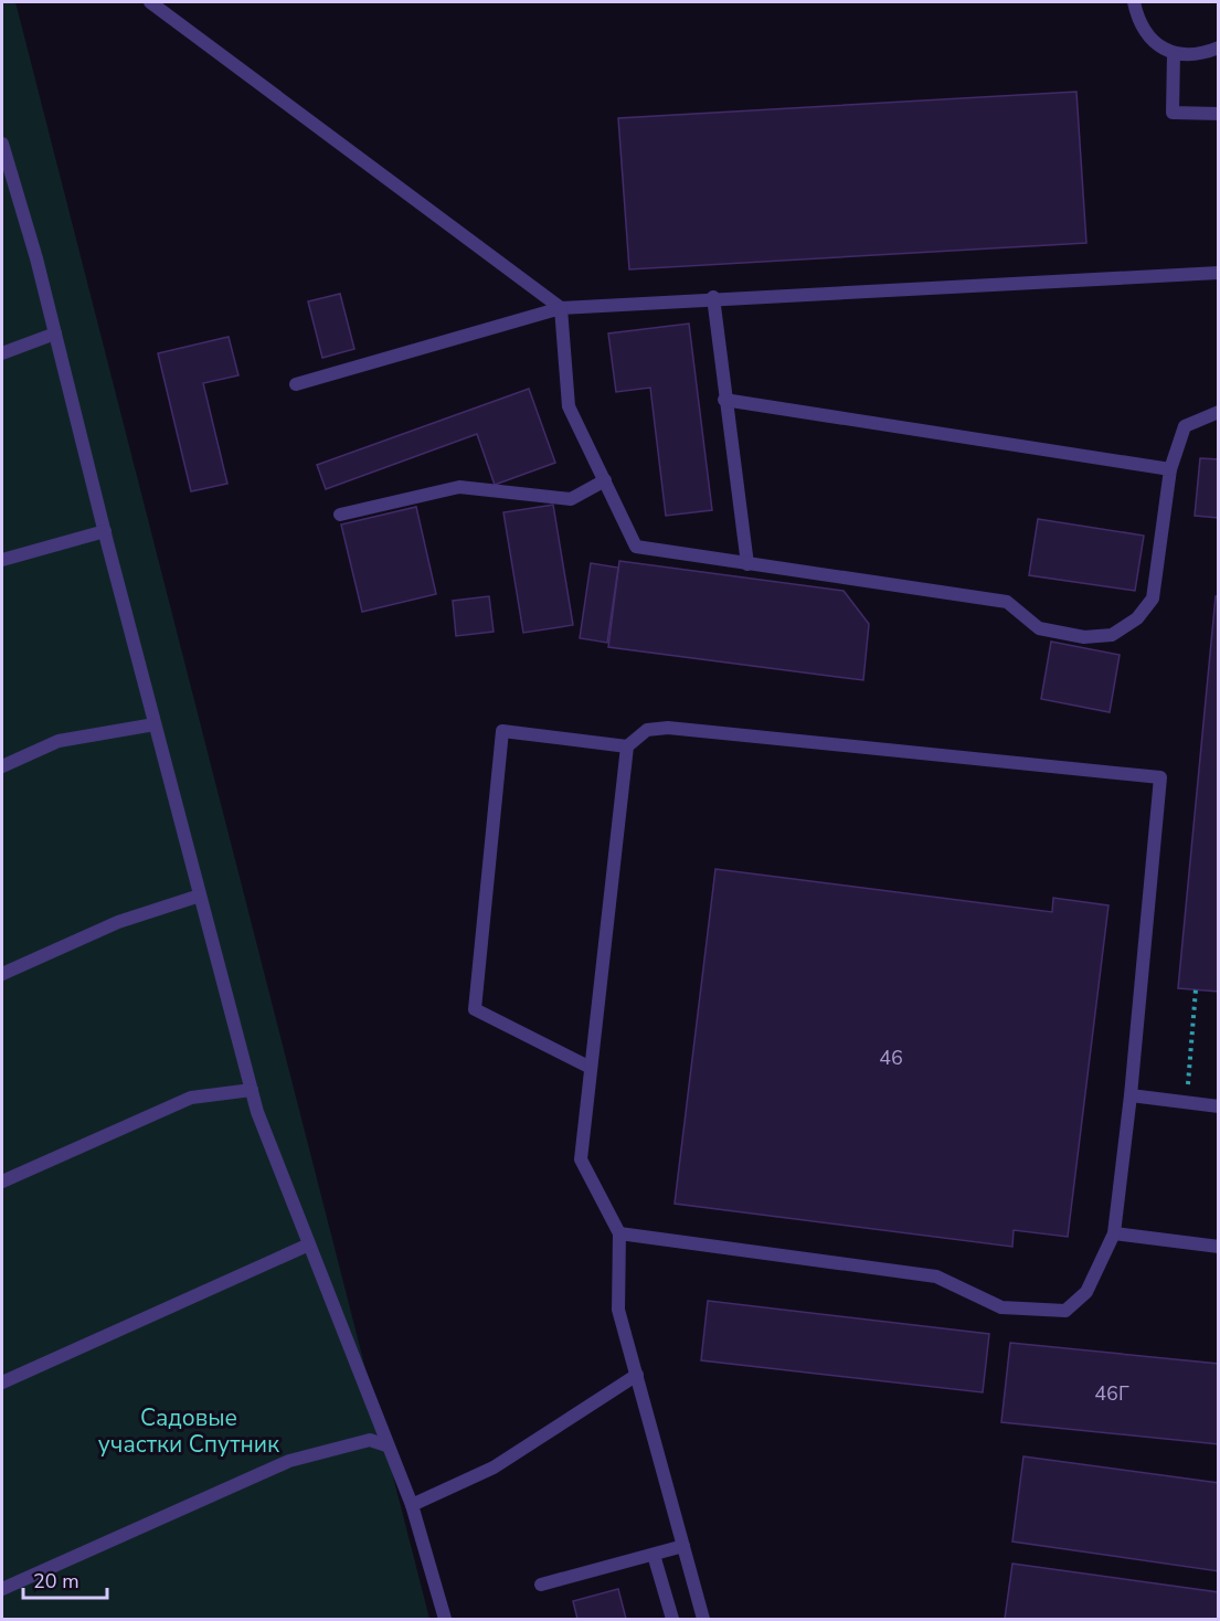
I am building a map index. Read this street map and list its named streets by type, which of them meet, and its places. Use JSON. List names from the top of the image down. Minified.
{"parks":["Садовые участки Спутник"],"house_numbers":["46","46Г"],"scale_bar":"20 m"}
